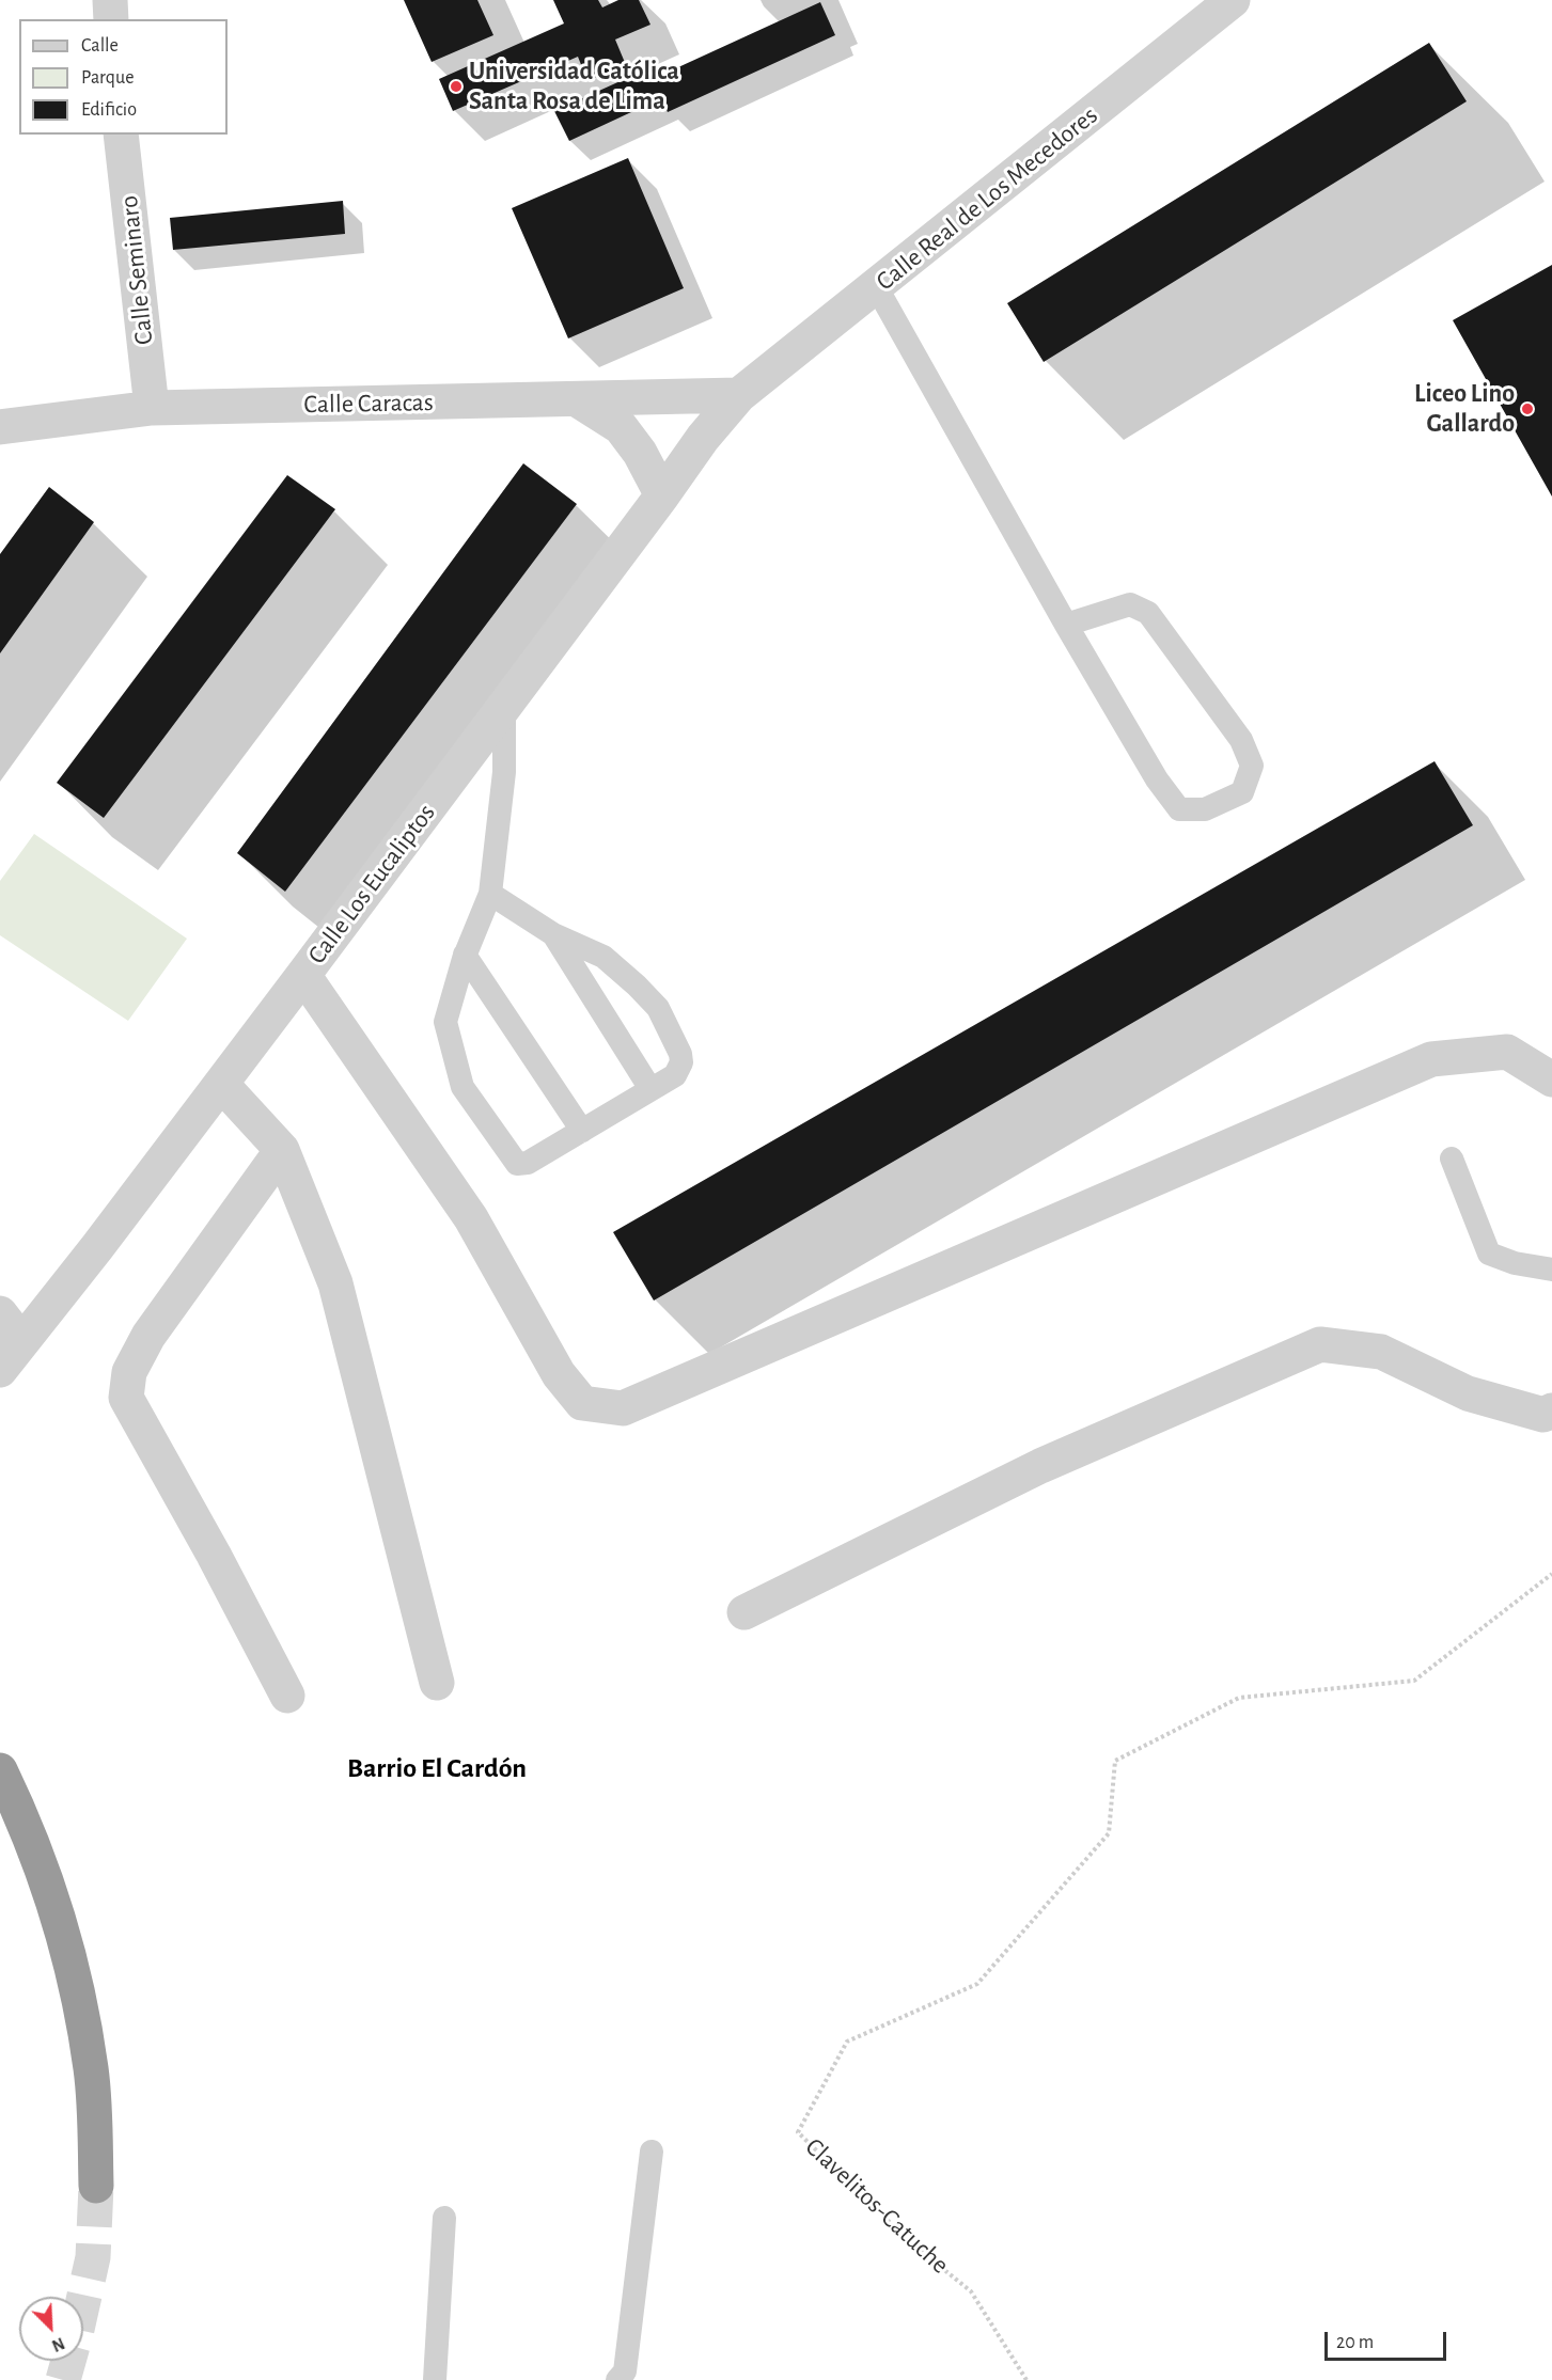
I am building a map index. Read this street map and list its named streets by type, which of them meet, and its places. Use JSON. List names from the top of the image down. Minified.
{"streets":{"street":["Calle Real de Los Mecedores","Calle Seminaro","Calle Caracas","Calle Los Eucaliptos"],"path":["Clavelitos-Catuche"]},"crossings":[["Calle Real de Los Mecedores","Calle Caracas"],["Calle Real de Los Mecedores","Calle Los Eucaliptos"],["Calle Seminaro","Calle Caracas"],["Calle Caracas","Calle Los Eucaliptos"]],"districts":["Barrio El Cardón"],"places":["Universidad Católica Santa Rosa de Lima","Liceo Lino Gallardo"],"legend":["Calle","Parque","Edificio"],"scale_bar":"20 m","north":"bottom right"}
